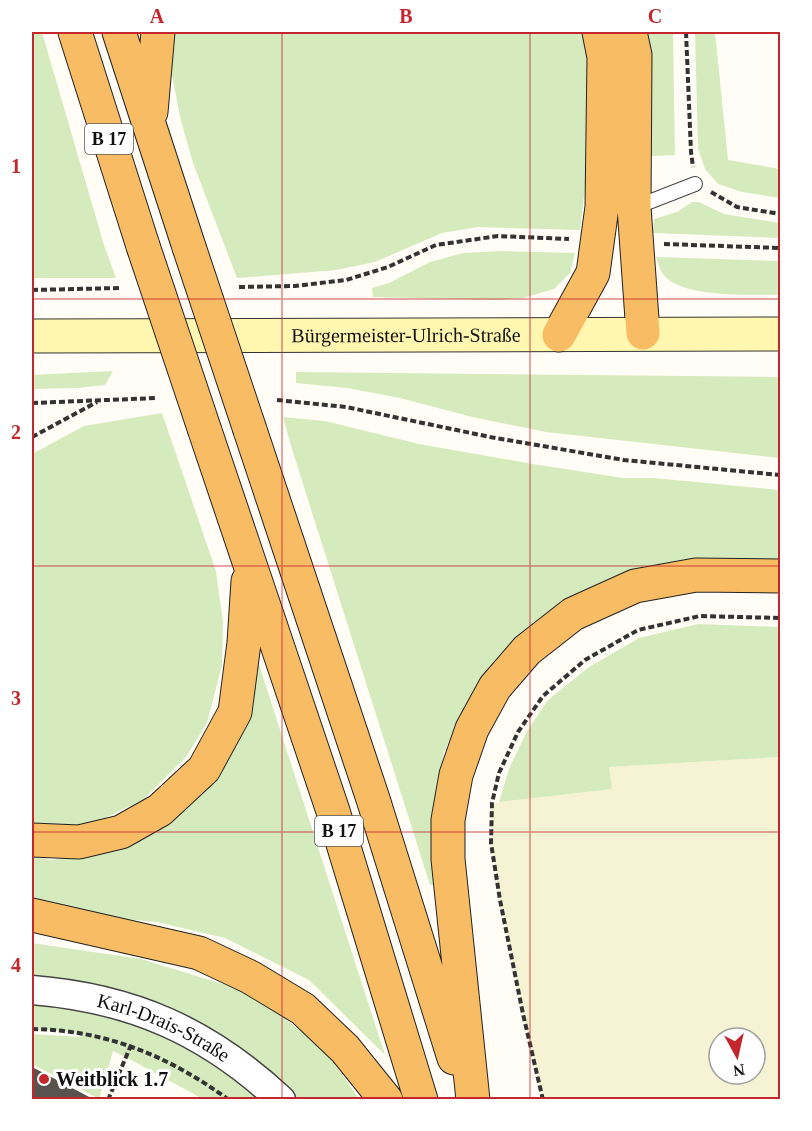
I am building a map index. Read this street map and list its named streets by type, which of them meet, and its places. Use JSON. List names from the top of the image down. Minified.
{"streets":{"highway":["B 17"],"main road":["Bürgermeister-Ulrich-Straße"],"street":["Karl-Drais-Straße"]},"places":["Weitblick 1.7"],"north":"bottom","grid":{"columns":["A","B","C"],"rows":["1","2","3","4"]}}
